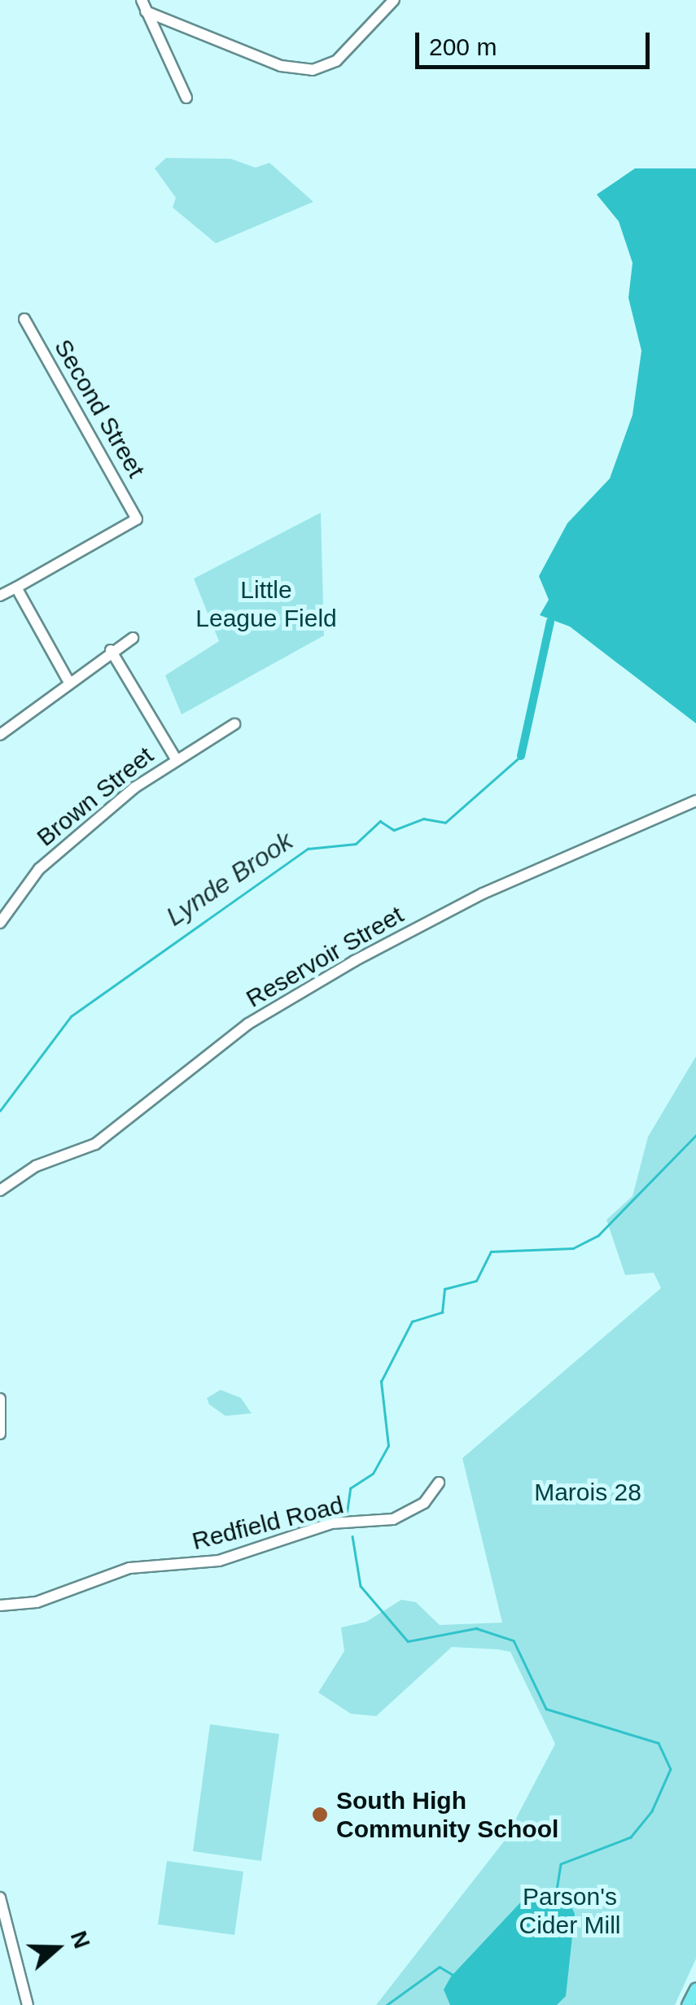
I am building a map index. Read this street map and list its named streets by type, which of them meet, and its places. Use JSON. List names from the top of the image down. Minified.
{"streets":{"street":["Second Street","Brown Street","Reservoir Street","Redfield Road"]},"water":["Lynde Brook"],"parks":["Little League Field","Marois 28","Parson's Cider Mill"],"places":["South High Community School"],"scale_bar":"200 m","north":"right"}
